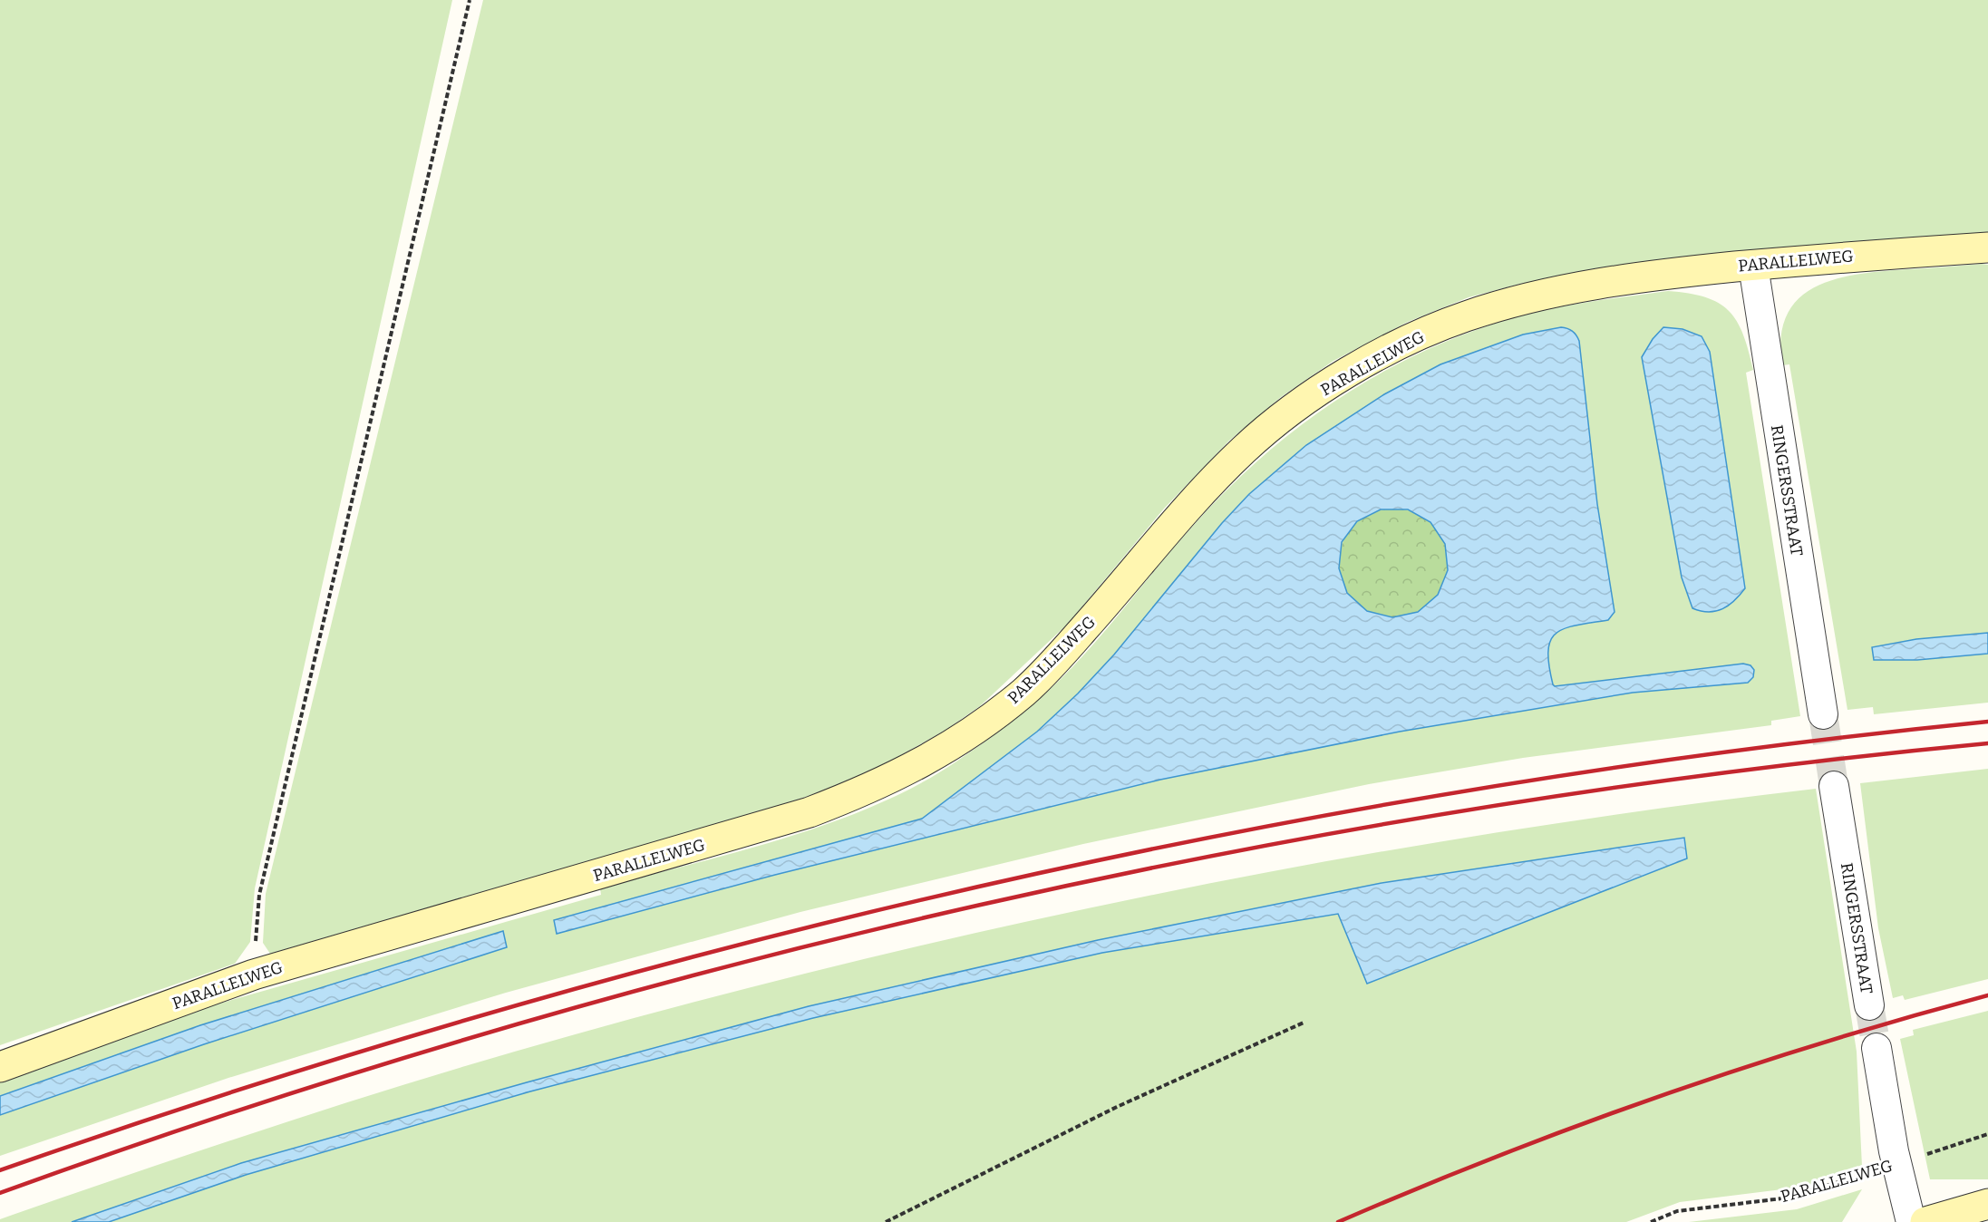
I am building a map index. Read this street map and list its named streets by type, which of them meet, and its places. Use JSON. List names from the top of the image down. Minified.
{"streets":{"street":["PARALLELWEG","RINGERSSTRAAT"]},"crossings":[["PARALLELWEG","RINGERSSTRAAT"]]}
